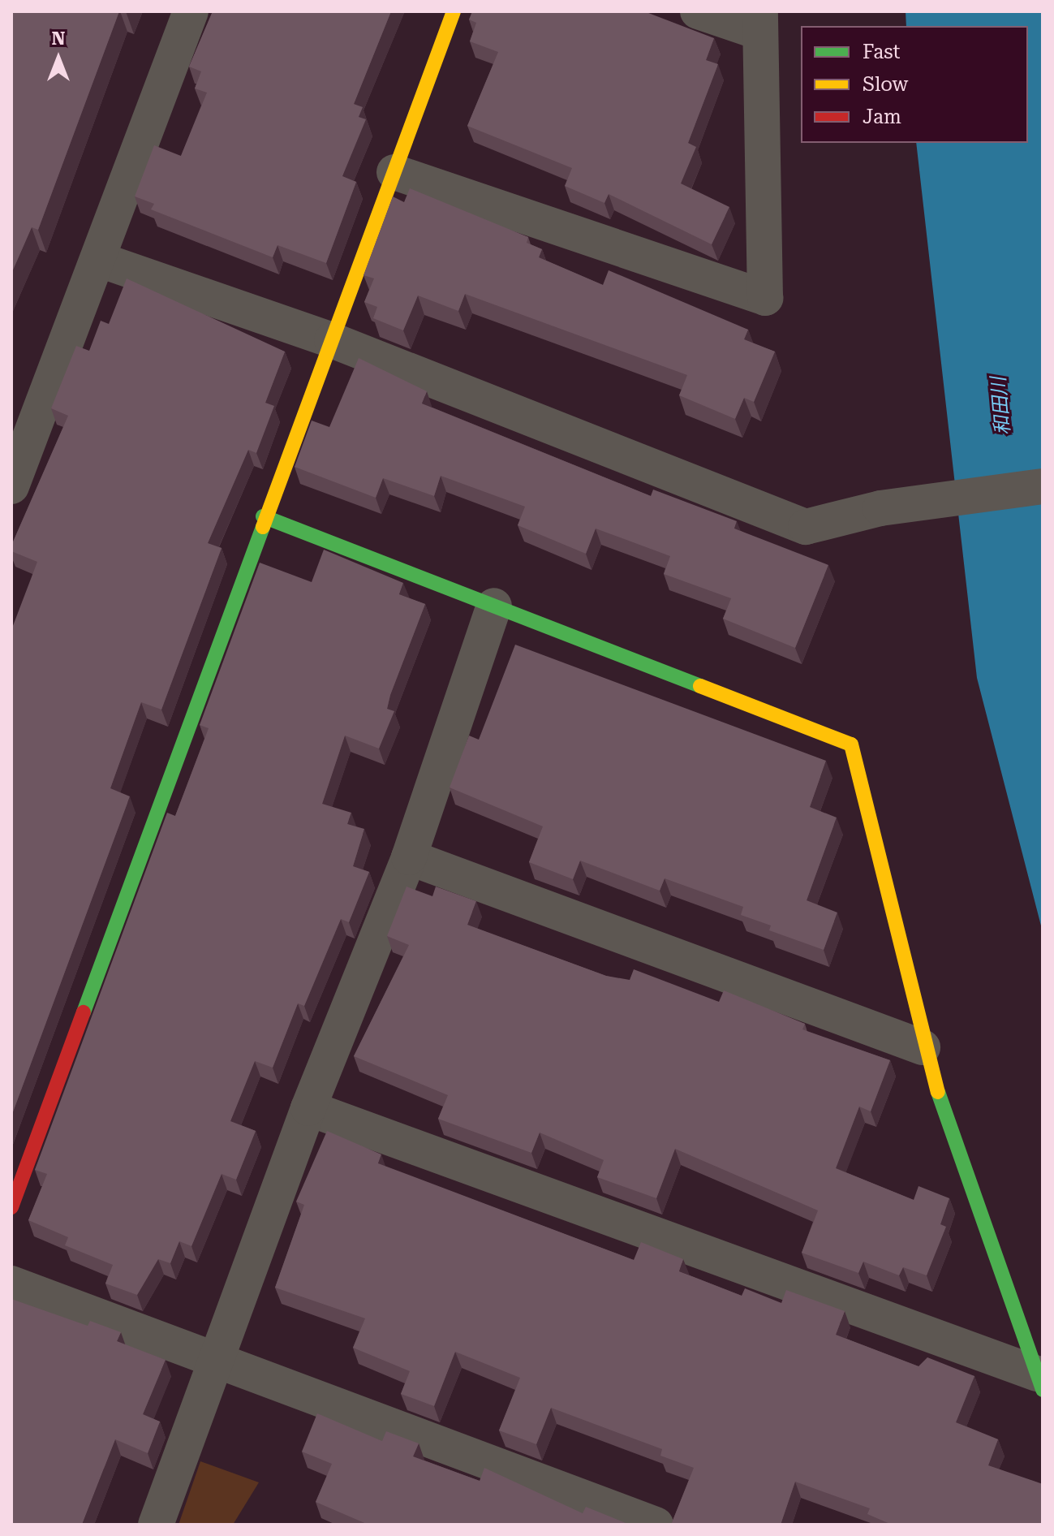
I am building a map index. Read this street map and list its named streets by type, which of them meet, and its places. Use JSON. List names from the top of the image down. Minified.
{"water":["和田川"],"legend":["Fast","Slow","Jam"],"north":"top"}
